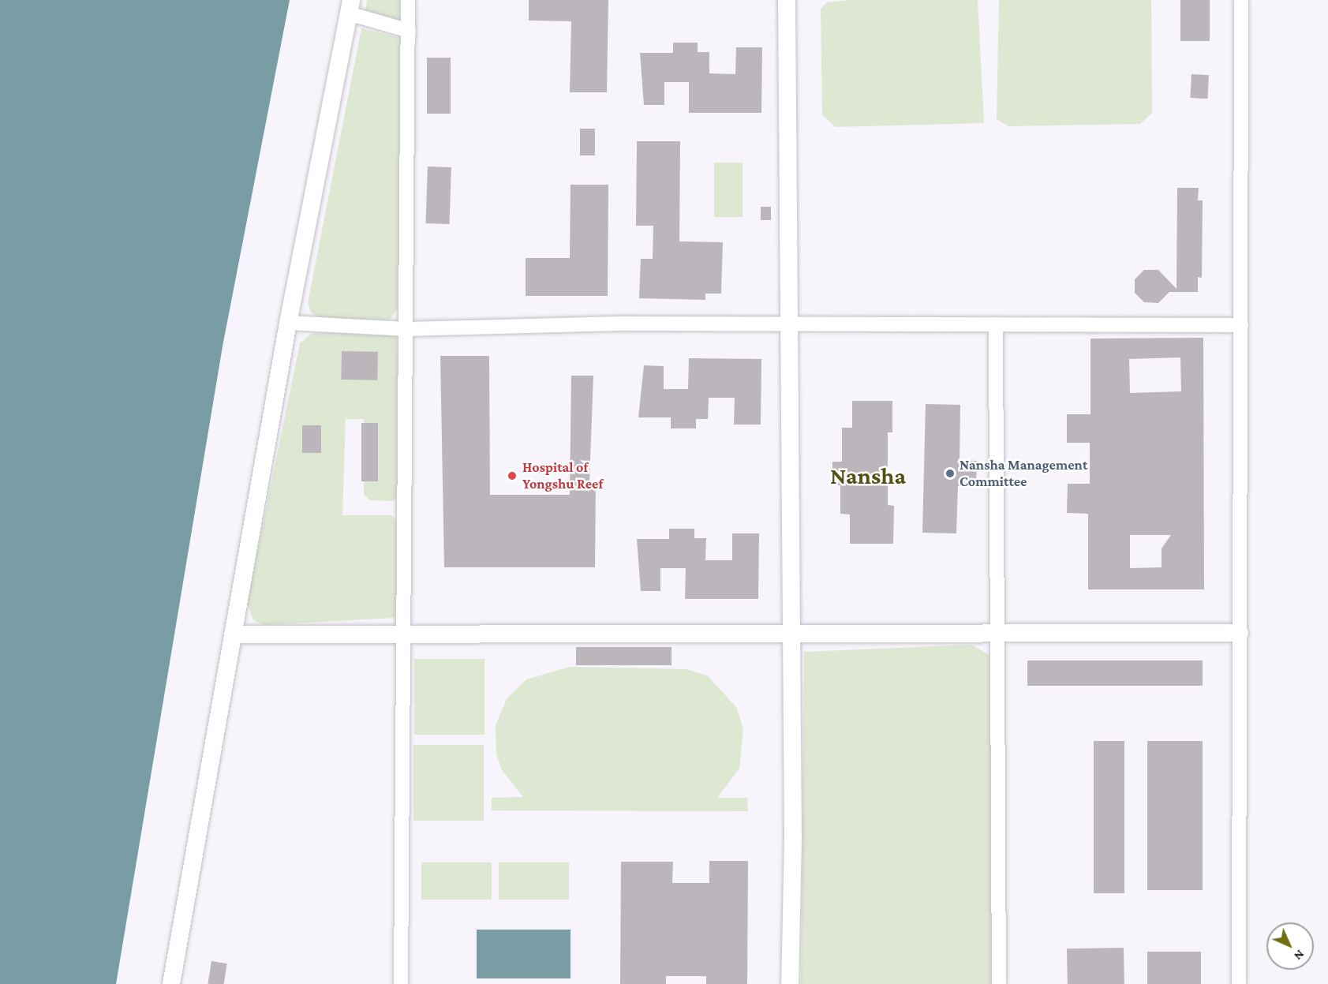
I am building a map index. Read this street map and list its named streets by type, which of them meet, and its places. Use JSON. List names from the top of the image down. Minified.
{"districts":["Nansha"],"places":["Nansha Management Committee","Hospital of Yongshu Reef"],"north":"bottom right"}
